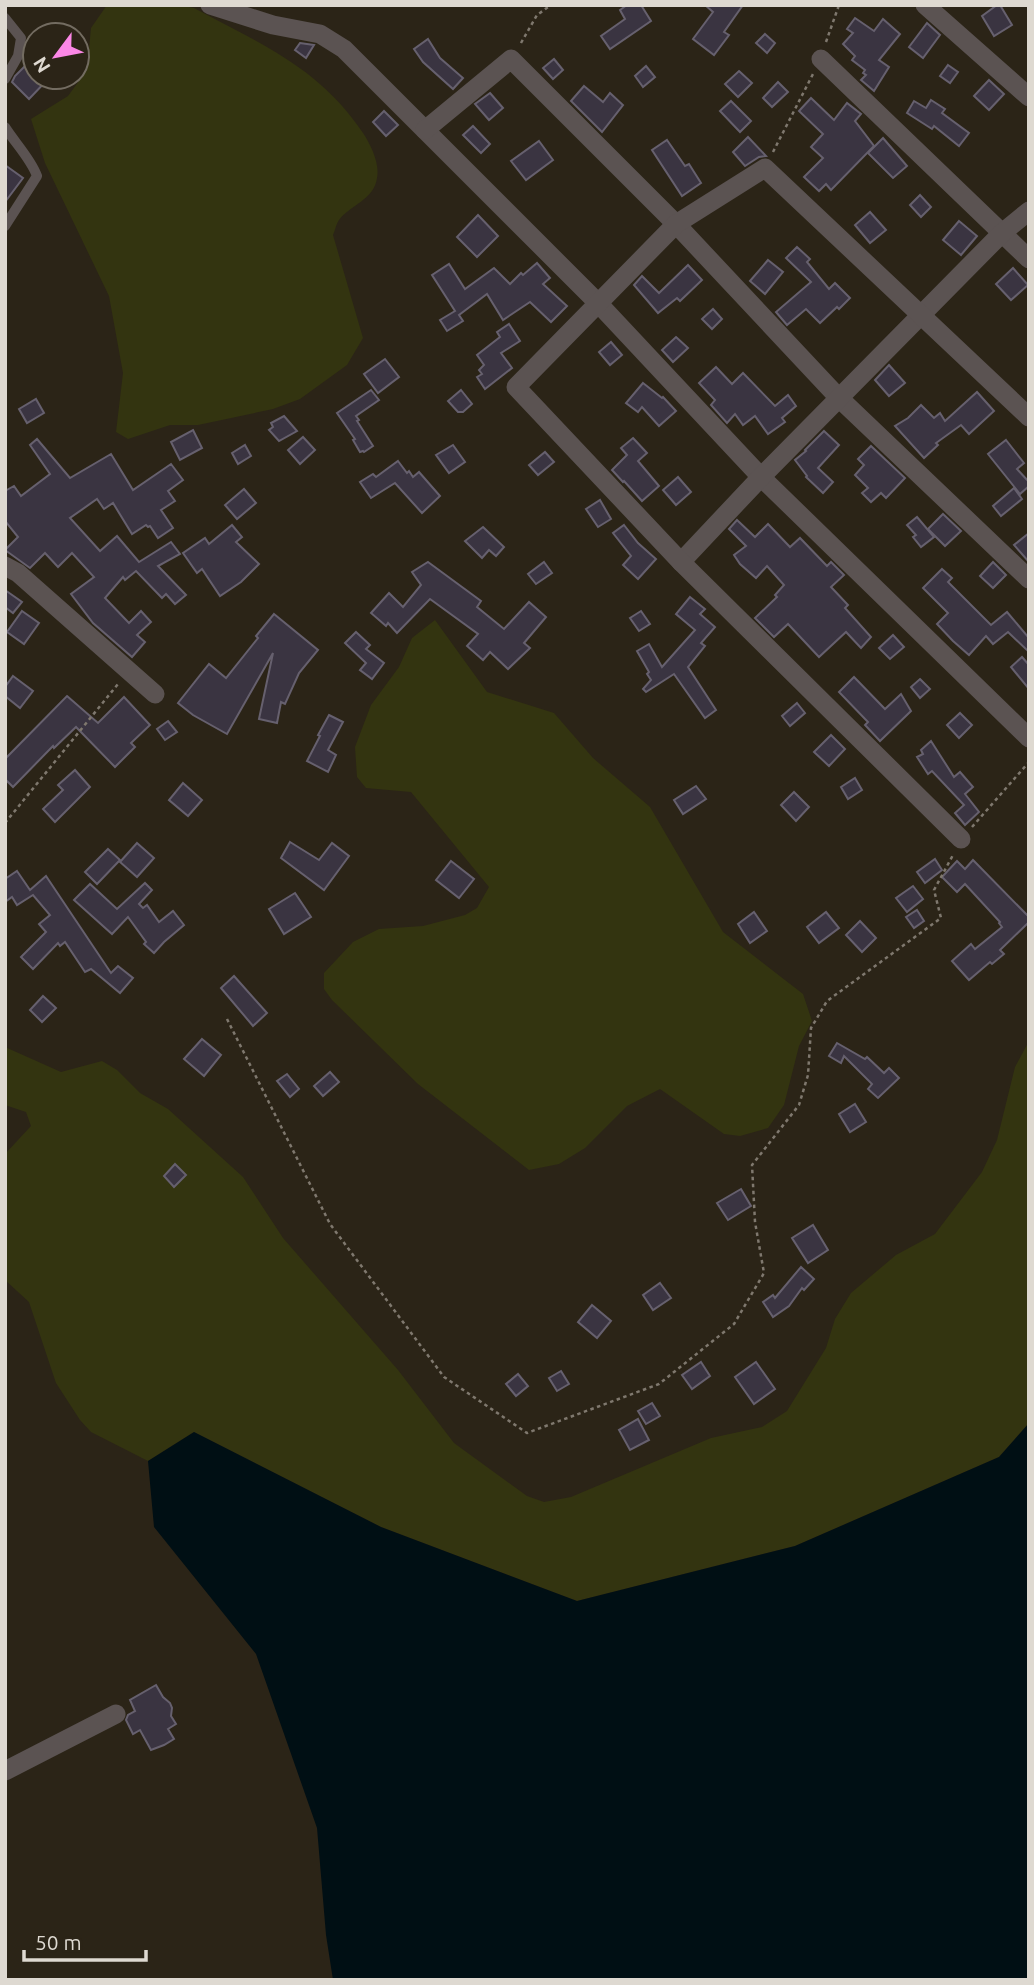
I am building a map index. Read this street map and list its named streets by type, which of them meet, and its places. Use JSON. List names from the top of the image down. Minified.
{"scale_bar":"50 m","north":"bottom left"}
